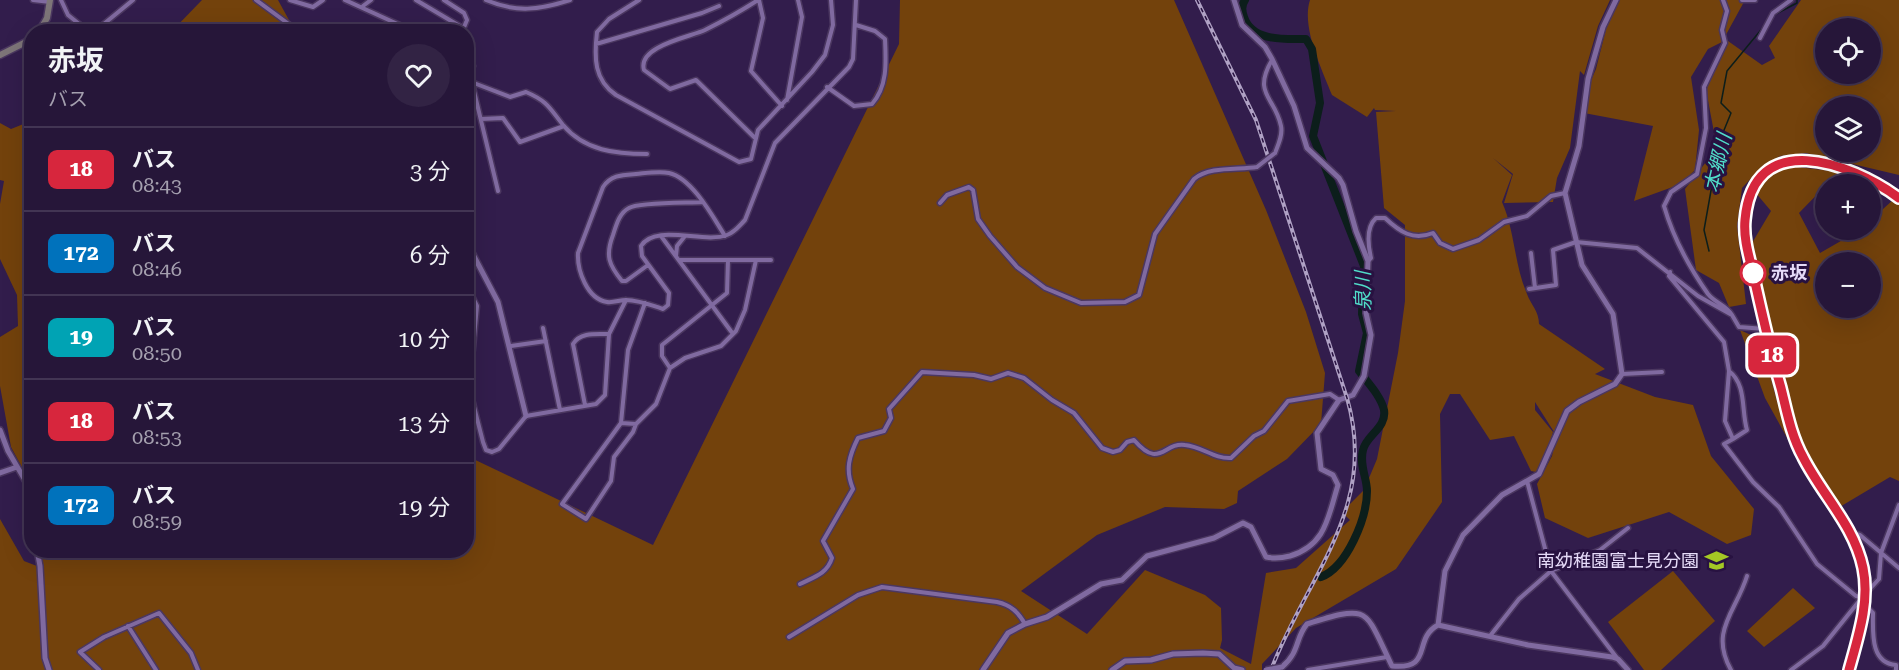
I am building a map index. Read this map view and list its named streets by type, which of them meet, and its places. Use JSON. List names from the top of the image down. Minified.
{"water":["本郷川","泉川"],"places":{"other":["赤坂"],"school or university":["南幼稚園富士見分園"]},"lines":["bus line 18"],"page":{"on_map":"18","map_buttons":["+","−"],"heading":["赤坂","バス"],"list":[{"mark":"18","name":"バス","note":"08:43","value":"3 分"},{"mark":"172","name":"バス","note":"08:46","value":"6 分"},{"mark":"19","name":"バス","note":"08:50","value":"10 分"},{"mark":"18","name":"バス","note":"08:53","value":"13 分"},{"mark":"172","name":"バス","note":"08:59","value":"19 分"}]}}
